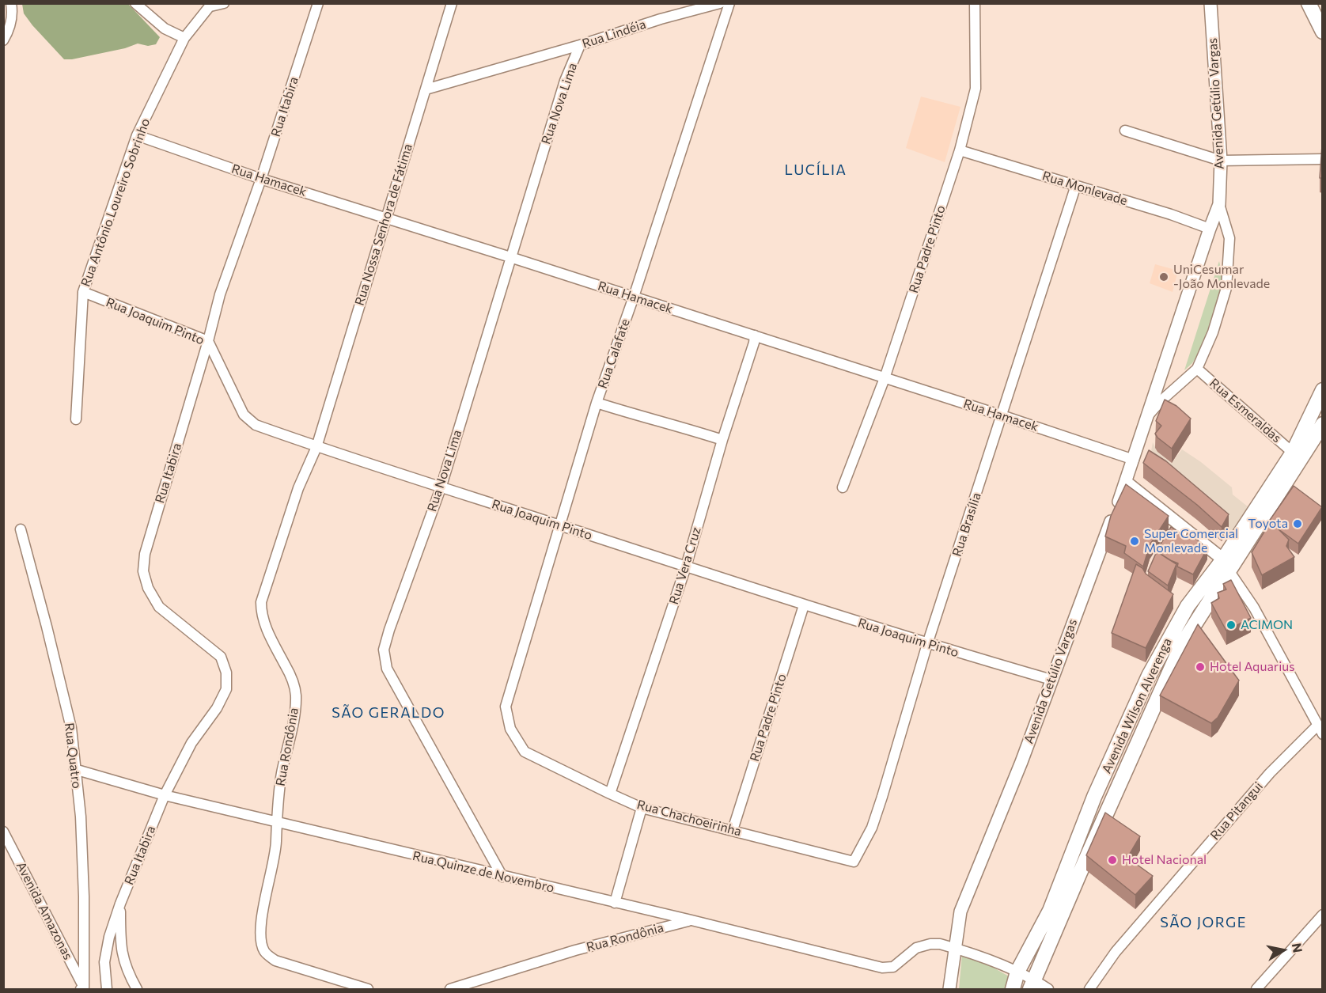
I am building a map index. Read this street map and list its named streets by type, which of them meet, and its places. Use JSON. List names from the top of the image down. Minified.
{"streets":{"main road":["Avenida Wilson Alverenga"],"street":["Rua Lindéia","Rua Nova Lima","Avenida Getúlio Vargas","Rua Itabira","Rua Hamacek","Rua Monlevade","Rua Antônio Loureiro Sobrinho","Rua Nossa Senhora de Fátima","Rua Padre Pinto","Rua Joaquim Pinto","Rua Calafate","Rua Esmeraldas","Rua Brasília","Rua Vera Cruz","Rua Rondônia","Rua Quatro","Rua Pitangui","Rua Chachoeirinha","Rua Quinze de Novembro","Avenida Amazonas"]},"crossings":[["Rua Lindéia","Rua Nova Lima"],["Rua Lindéia","Rua Nossa Senhora de Fátima"],["Rua Nova Lima","Rua Hamacek"],["Rua Nova Lima","Rua Joaquim Pinto"],["Rua Nova Lima","Rua Quinze de Novembro"],["Avenida Getúlio Vargas","Rua Hamacek"],["Avenida Getúlio Vargas","Rua Monlevade"],["Avenida Getúlio Vargas","Rua Joaquim Pinto"],["Avenida Getúlio Vargas","Rua Esmeraldas"],["Avenida Getúlio Vargas","Rua Quinze de Novembro"],["Rua Itabira","Rua Hamacek"],["Rua Itabira","Rua Joaquim Pinto"],["Rua Itabira","Rua Quinze de Novembro"],["Rua Hamacek","Rua Antônio Loureiro Sobrinho"],["Rua Hamacek","Rua Nossa Senhora de Fátima"],["Rua Hamacek","Rua Padre Pinto"],["Rua Hamacek","Rua Calafate"],["Rua Hamacek","Rua Brasília"],["Rua Hamacek","Rua Vera Cruz"],["Rua Monlevade","Rua Padre Pinto"],["Rua Monlevade","Rua Brasília"],["Rua Antônio Loureiro Sobrinho","Rua Joaquim Pinto"],["Rua Nossa Senhora de Fátima","Rua Joaquim Pinto"],["Rua Nossa Senhora de Fátima","Rua Rondônia"],["Rua Padre Pinto","Rua Joaquim Pinto"],["Rua Padre Pinto","Rua Chachoeirinha"],["Rua Joaquim Pinto","Rua Calafate"],["Rua Joaquim Pinto","Rua Brasília"],["Rua Joaquim Pinto","Rua Vera Cruz"],["Rua Joaquim Pinto","Rua Rondônia"],["Rua Calafate","Rua Chachoeirinha"],["Rua Esmeraldas","Avenida Wilson Alverenga"],["Rua Brasília","Rua Chachoeirinha"],["Rua Vera Cruz","Rua Chachoeirinha"],["Rua Rondônia","Rua Quinze de Novembro"],["Rua Quatro","Rua Quinze de Novembro"],["Rua Quatro","Avenida Amazonas"]],"districts":["LUCÍLIA","SÃO GERALDO","SÃO JORGE"],"places":["UniCesumar -João Monlevade","Toyota","Super Comercial Monlevade","ACIMON","Hotel Aquarius","Hotel Nacional"],"north":"right"}
